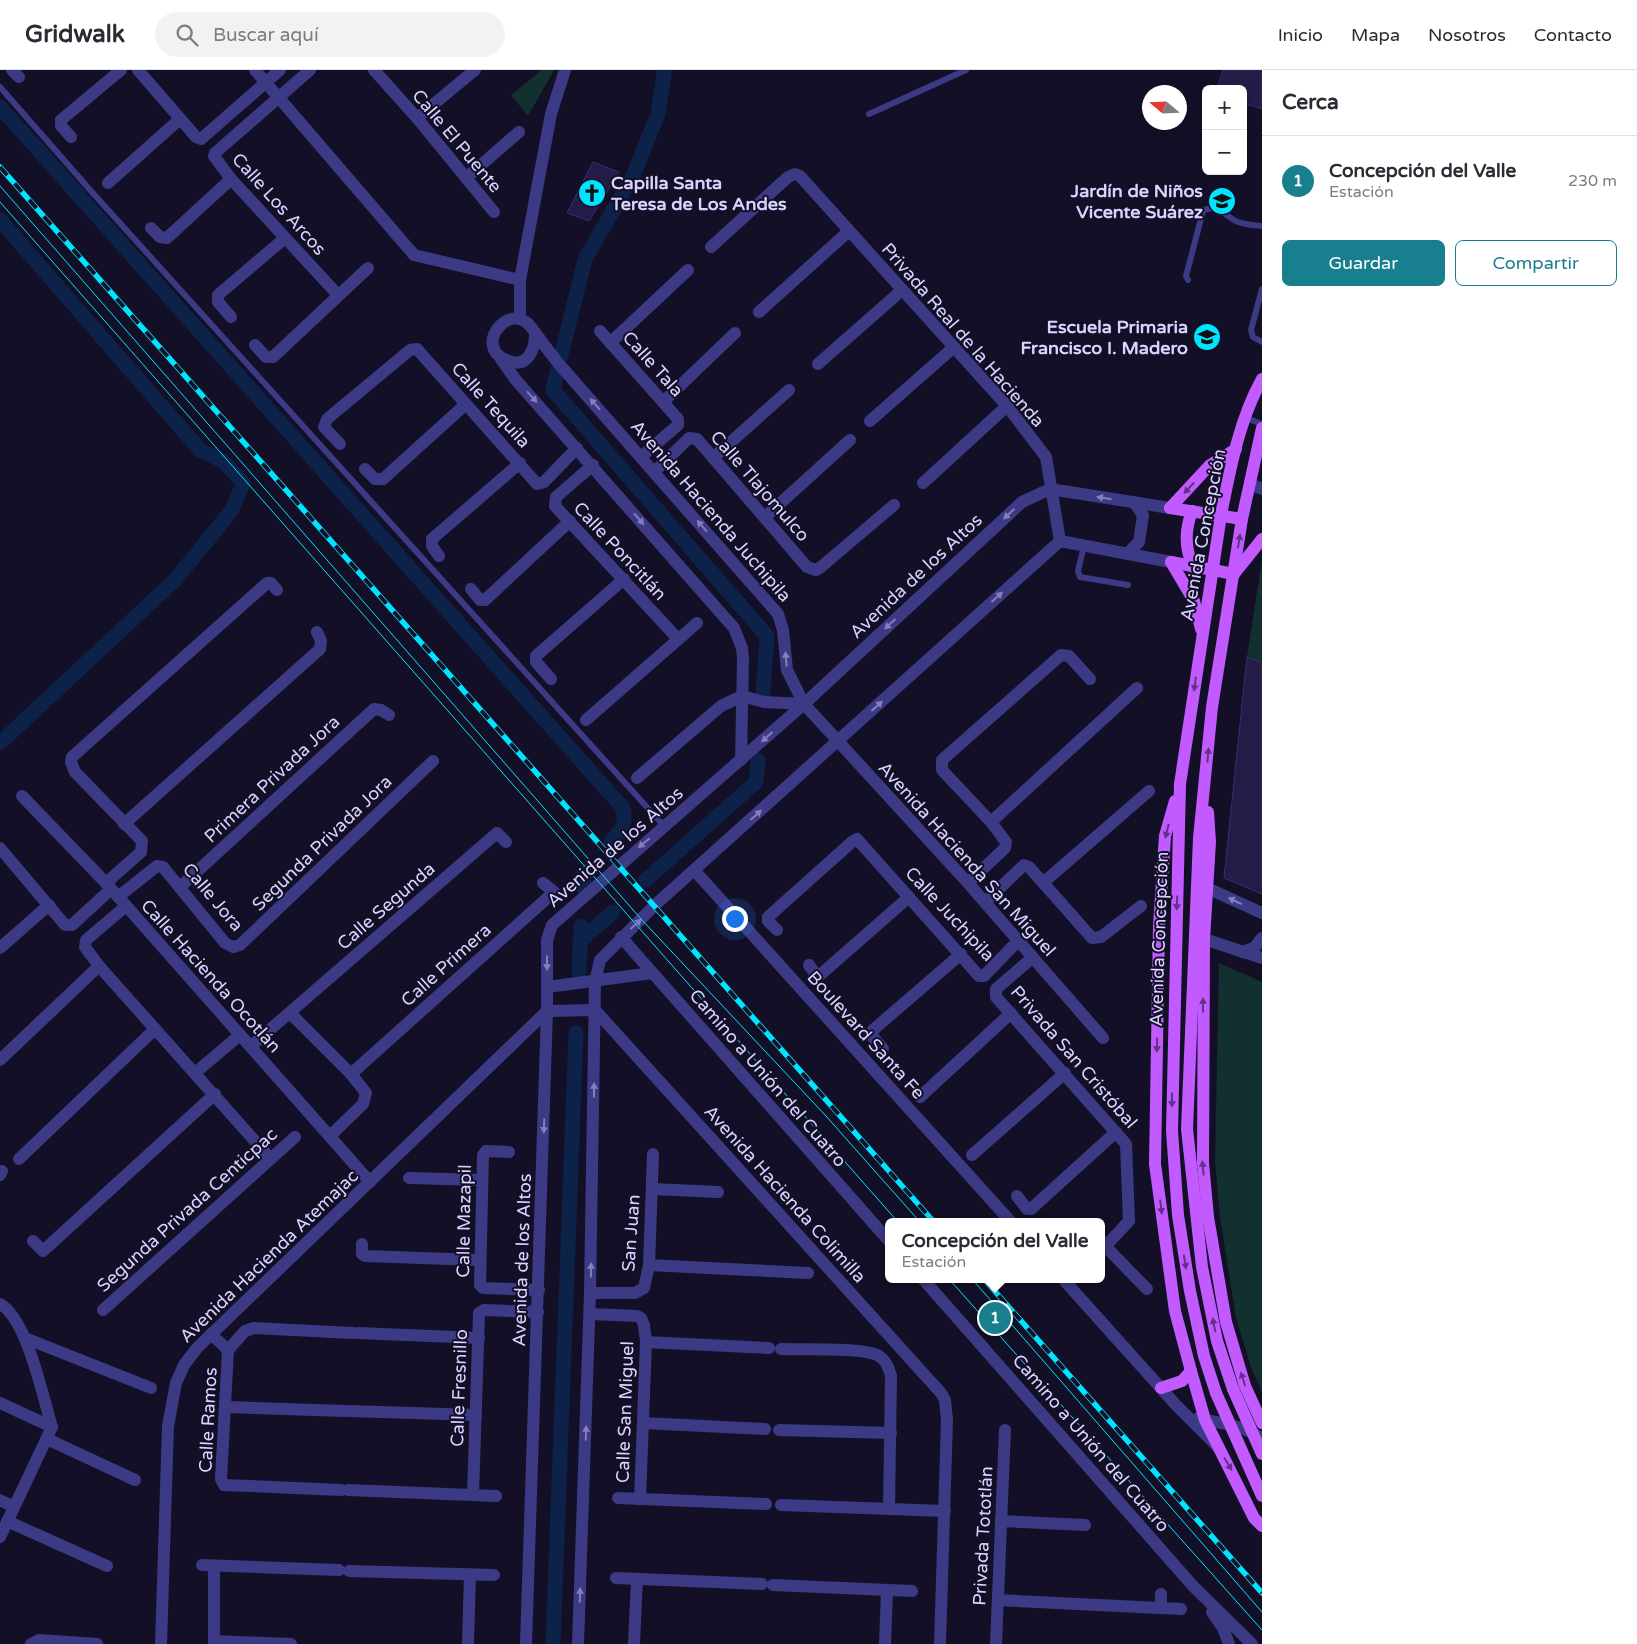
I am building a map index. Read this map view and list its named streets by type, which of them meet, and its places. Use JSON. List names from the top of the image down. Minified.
{"streets":{"main road":["Avenida Concepción"],"street":["Calle El Puente","Calle Los Arcos","Privada Real de la Hacienda","Calle Tala","Calle Tequila","Calle Tlajomulco","Avenida Hacienda Juchipila","Calle Poncitlán","Avenida de los Altos","Primera Privada Jora","Segunda Privada Jora","Avenida Hacienda San Miguel","Calle Jora","Calle Segunda","Calle Juchipila","Calle Primera","Calle Hacienda Ocotlán","Boulevard Santa Fe","Privada San Cristóbal","Camino a Unión del Cuatro","Avenida Hacienda Colimilla","Segunda Privada Centicpac","Calle Mazapil","San Juan","Avenida Hacienda Atemajac","Calle Fresnillo","Calle San Miguel","Calle Ramos","Privada Tototlán"]},"crossings":[["Privada Real de la Hacienda","Avenida de los Altos"],["Calle Tala","Avenida Hacienda Juchipila"],["Calle Tlajomulco","Avenida Hacienda Juchipila"],["Avenida Hacienda Juchipila","Avenida de los Altos"],["Avenida Hacienda Juchipila","Avenida Hacienda San Miguel"],["Avenida de los Altos","Avenida Hacienda San Miguel"],["Avenida de los Altos","Calle Mazapil"],["Avenida de los Altos","Avenida Hacienda Atemajac"],["Avenida de los Altos","Calle Fresnillo"],["Primera Privada Jora","Calle Jora"],["Segunda Privada Jora","Calle Jora"],["Avenida Hacienda San Miguel","Calle Juchipila"],["Avenida Hacienda San Miguel","Privada San Cristóbal"],["Calle Jora","Calle Hacienda Ocotlán"],["Calle Hacienda Ocotlán","Avenida Hacienda Atemajac"],["Avenida Hacienda Atemajac","Calle Ramos"],["Calle Fresnillo","Calle Ramos"]],"places":{"church":["Capilla Santa Teresa de Los Andes"],"school or university":["Jardín de Niños Vicente Suárez","Escuela Primaria Francisco I. Madero"]},"north":"left","page":{"header":"Gridwalk","search":"Buscar aquí","nav":["Inicio","Mapa","Nosotros","Contacto"],"heading":"Cerca","map_buttons":["+","−"],"list":[{"mark":"1","name":"Concepción del Valle","note":"Estación","value":"230 m"}],"buttons":["Guardar","Compartir"],"popup":["Concepción del Valle","Estación"],"pins":"1"}}
